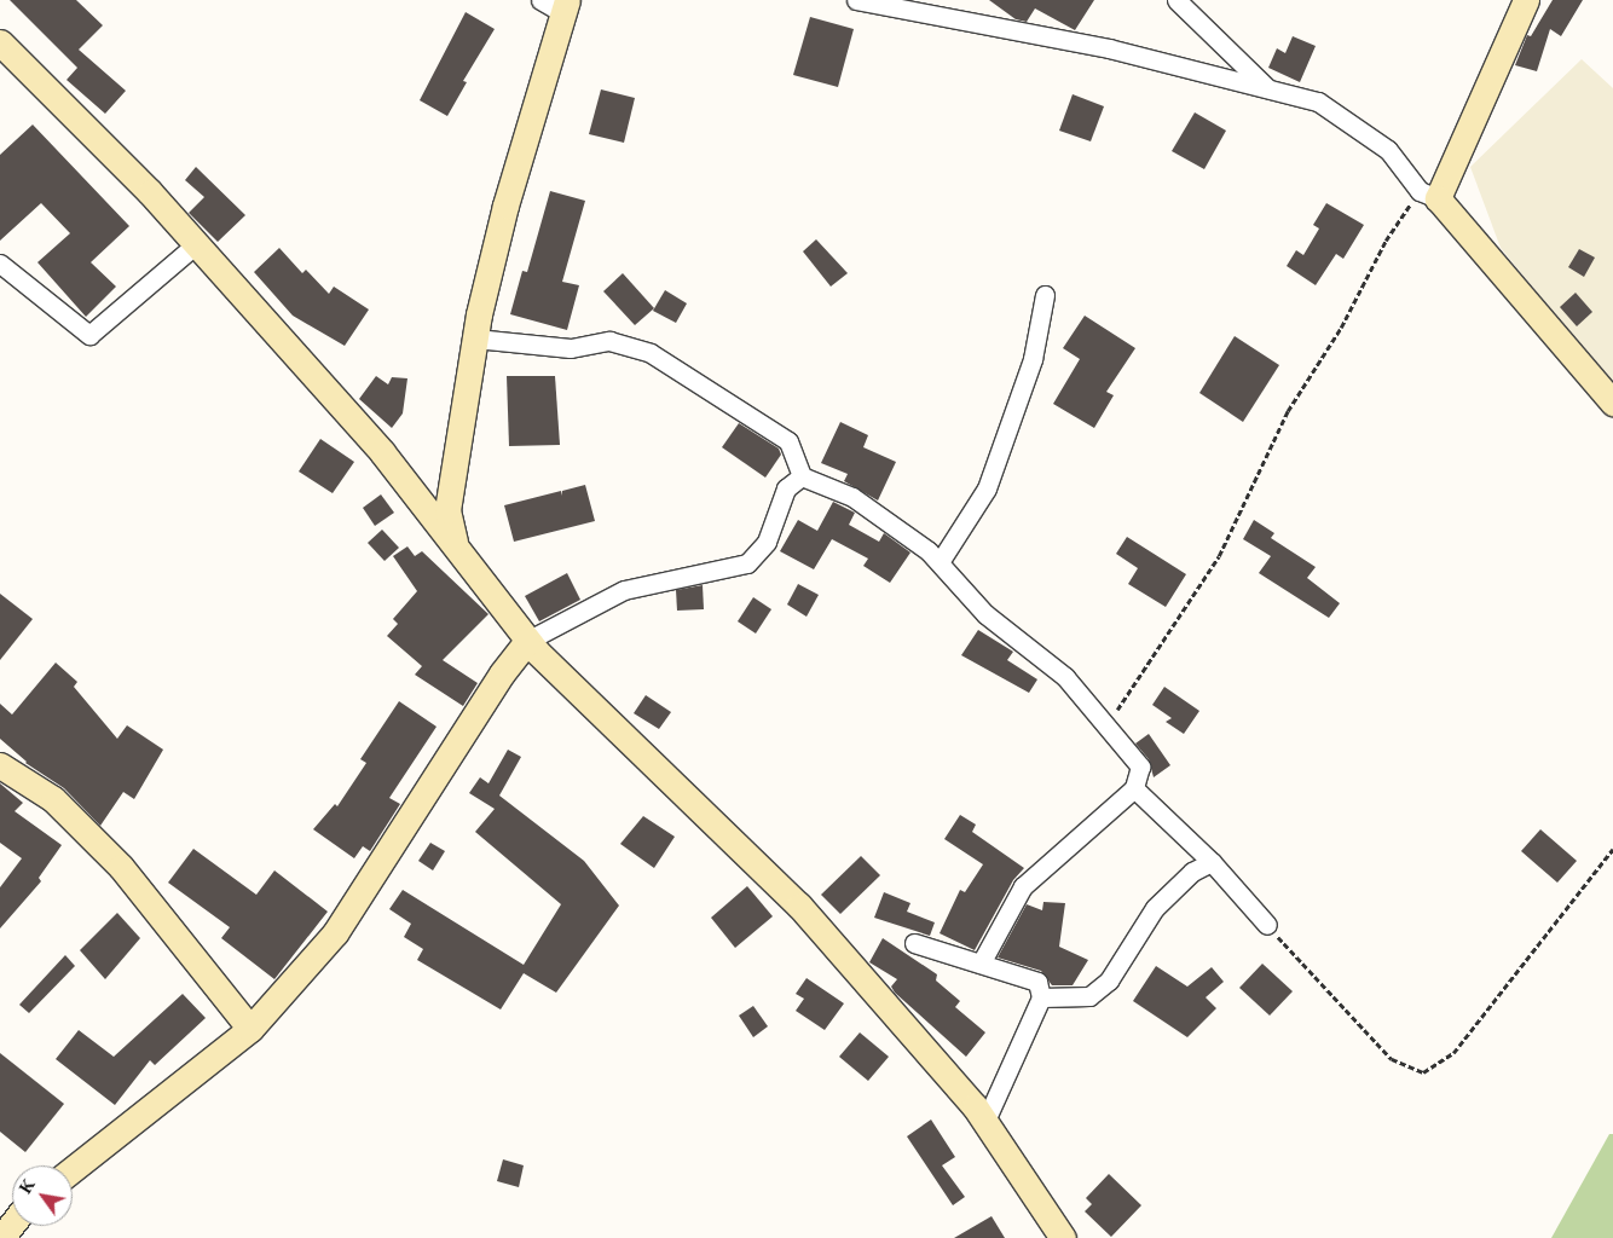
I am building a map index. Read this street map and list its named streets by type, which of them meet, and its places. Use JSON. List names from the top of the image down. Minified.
{"north":"top left"}
